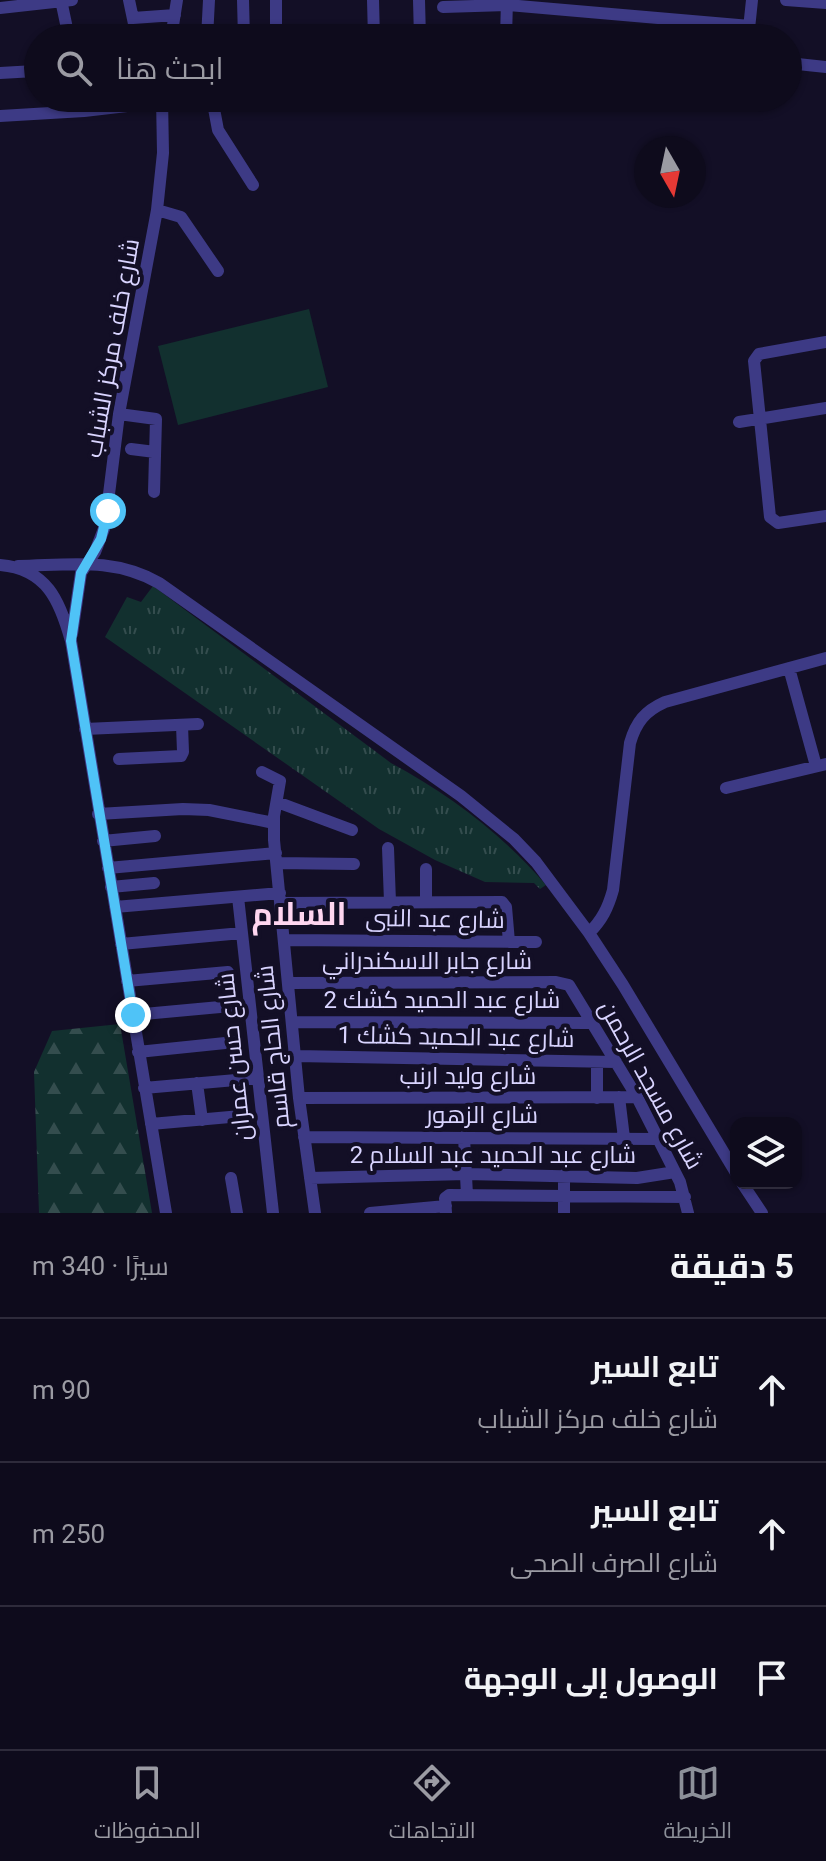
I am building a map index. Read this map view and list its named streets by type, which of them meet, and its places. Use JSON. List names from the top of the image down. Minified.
{"streets":{"street":["شارع خلف مركز الشباب","شارع عبد النبى","شارع جابر الاسكندراني","شارع عبد الحميد كشك 2","شارع عبد الحميد كشك 1","شارع الحاج قاسم","شارع حسن عمران","شارع وليد ارنب","شارع مسجد الرحمن","شارع الزهور","شارع عبد الحميد عبد السلام 2"]},"crossings":[["شارع عبد النبى","شارع الحاج قاسم"],["شارع جابر الاسكندراني","شارع الحاج قاسم"],["شارع جابر الاسكندراني","شارع مسجد الرحمن"],["شارع عبد الحميد كشك 2","شارع الحاج قاسم"],["شارع عبد الحميد كشك 2","شارع مسجد الرحمن"],["شارع عبد الحميد كشك 1","شارع الحاج قاسم"],["شارع عبد الحميد كشك 1","شارع مسجد الرحمن"],["شارع الحاج قاسم","شارع وليد ارنب"],["شارع الحاج قاسم","شارع الزهور"],["شارع الحاج قاسم","شارع عبد الحميد عبد السلام 2"],["شارع وليد ارنب","شارع مسجد الرحمن"],["شارع مسجد الرحمن","شارع الزهور"],["شارع مسجد الرحمن","شارع عبد الحميد عبد السلام 2"]],"districts":["السلام"],"north":"bottom","page":{"search":"ابحث هنا","heading":["5 دقيقة","سيرًا · 340 m"],"list":[["تابع السير","شارع خلف مركز الشباب","90 m"],["تابع السير","شارع الصرف الصحى","250 m"],"الوصول إلى الوجهة"],"nav":["الخريطة","الاتجاهات","المحفوظات"]}}
